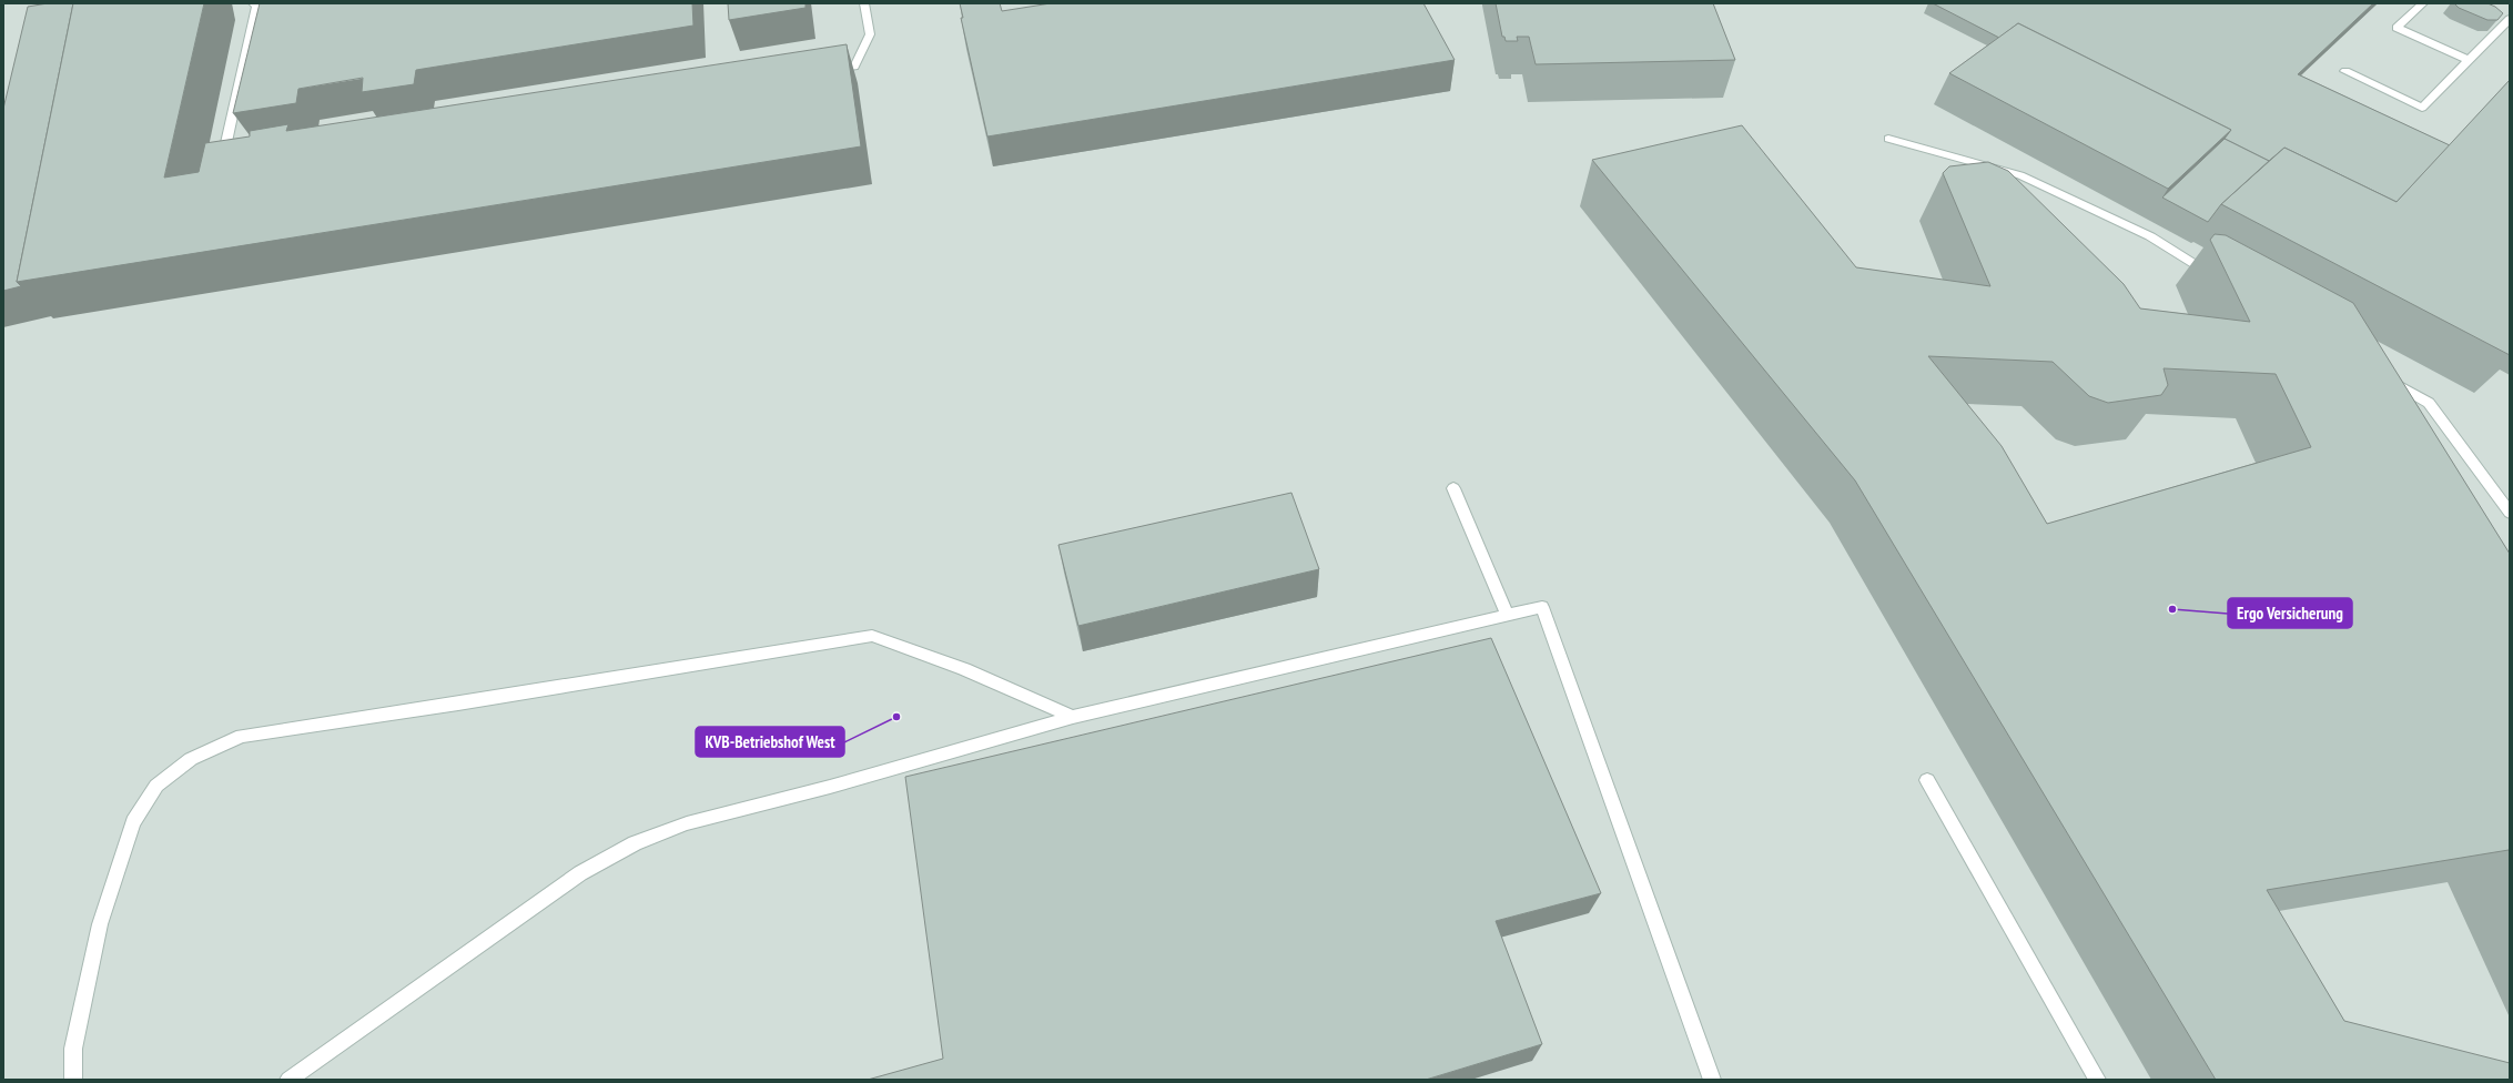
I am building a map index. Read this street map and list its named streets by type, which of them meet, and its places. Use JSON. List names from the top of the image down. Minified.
{"places":["Ergo Versicherung","KVB-Betriebshof West"]}
